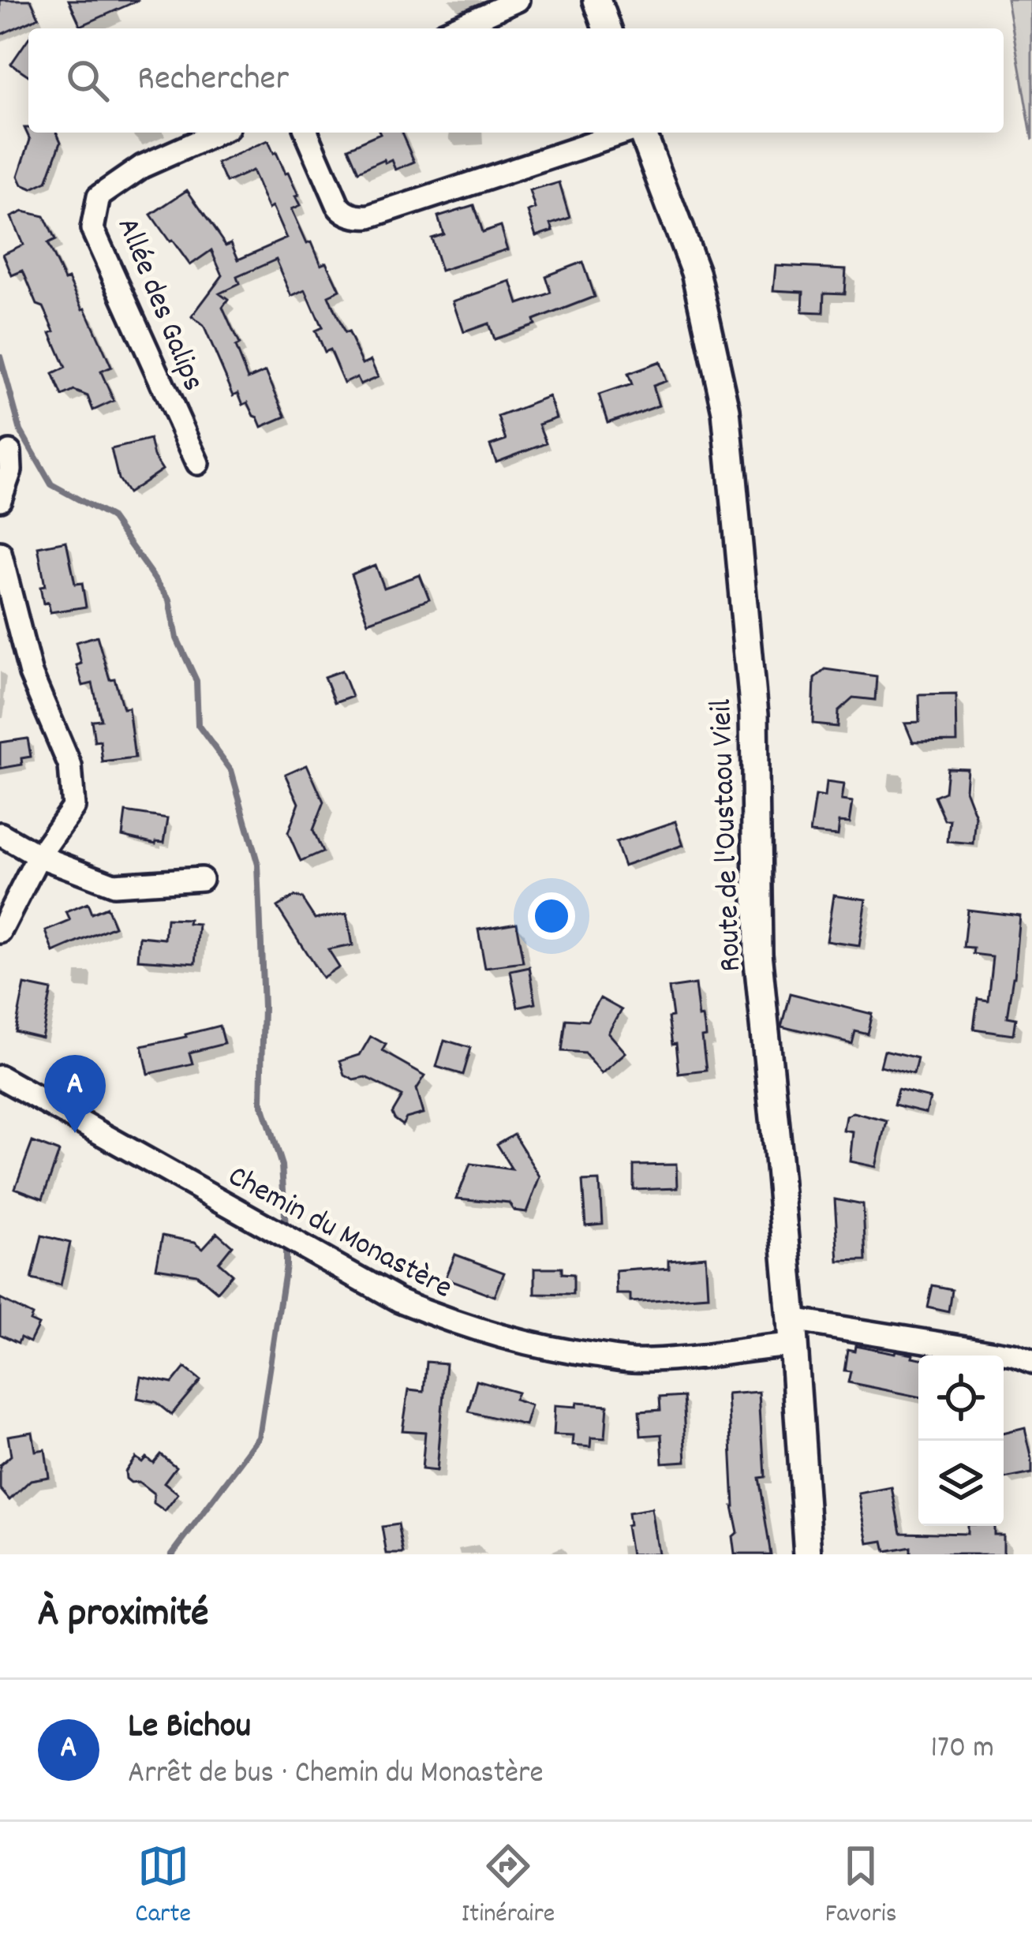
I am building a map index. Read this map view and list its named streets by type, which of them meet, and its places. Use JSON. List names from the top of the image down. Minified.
{"streets":{"street":["Allée des Galips","Route de l'Oustaou Vieil","Chemin du Monastère"]},"crossings":[["Route de l'Oustaou Vieil","Chemin du Monastère"]],"page":{"search":"Rechercher","pins":"A","heading":"À proximité","list":[{"mark":"A","name":"Le Bichou","note":"Arrêt de bus · Chemin du Monastère","value":"170 m"}],"nav":["Carte","Itinéraire","Favoris"]}}
